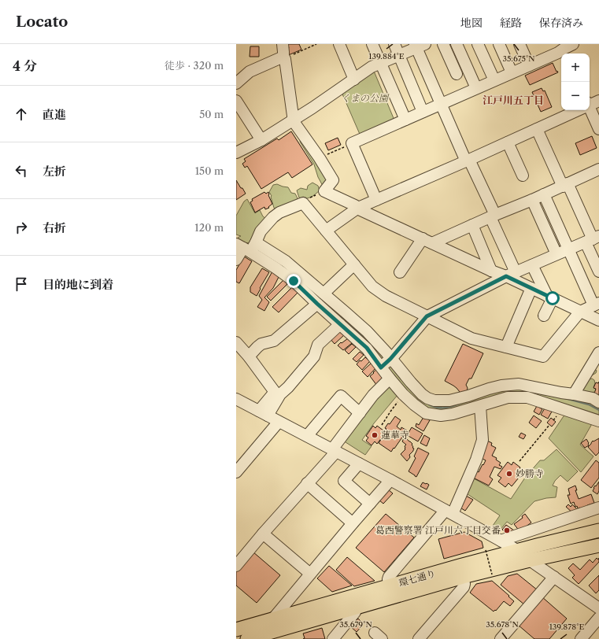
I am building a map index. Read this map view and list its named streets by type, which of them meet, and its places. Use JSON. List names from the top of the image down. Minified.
{"streets":{"main road":["環七通り"]},"districts":["江戸川五丁目"],"parks":["くまの公園"],"places":["蓮華寺","妙勝寺","葛西警察署 江戸川六丁目交番"],"page":{"header":"Locato","nav":["地図","経路","保存済み"],"heading":["4 分","徒歩 · 320 m"],"map_buttons":["+","−"],"list":[["直進","50 m"],["左折","150 m"],["右折","120 m"],"目的地に到着"]},"coordinates":["139.884°E","35.675°N","35.679°N","35.678°N","139.878°E"]}
